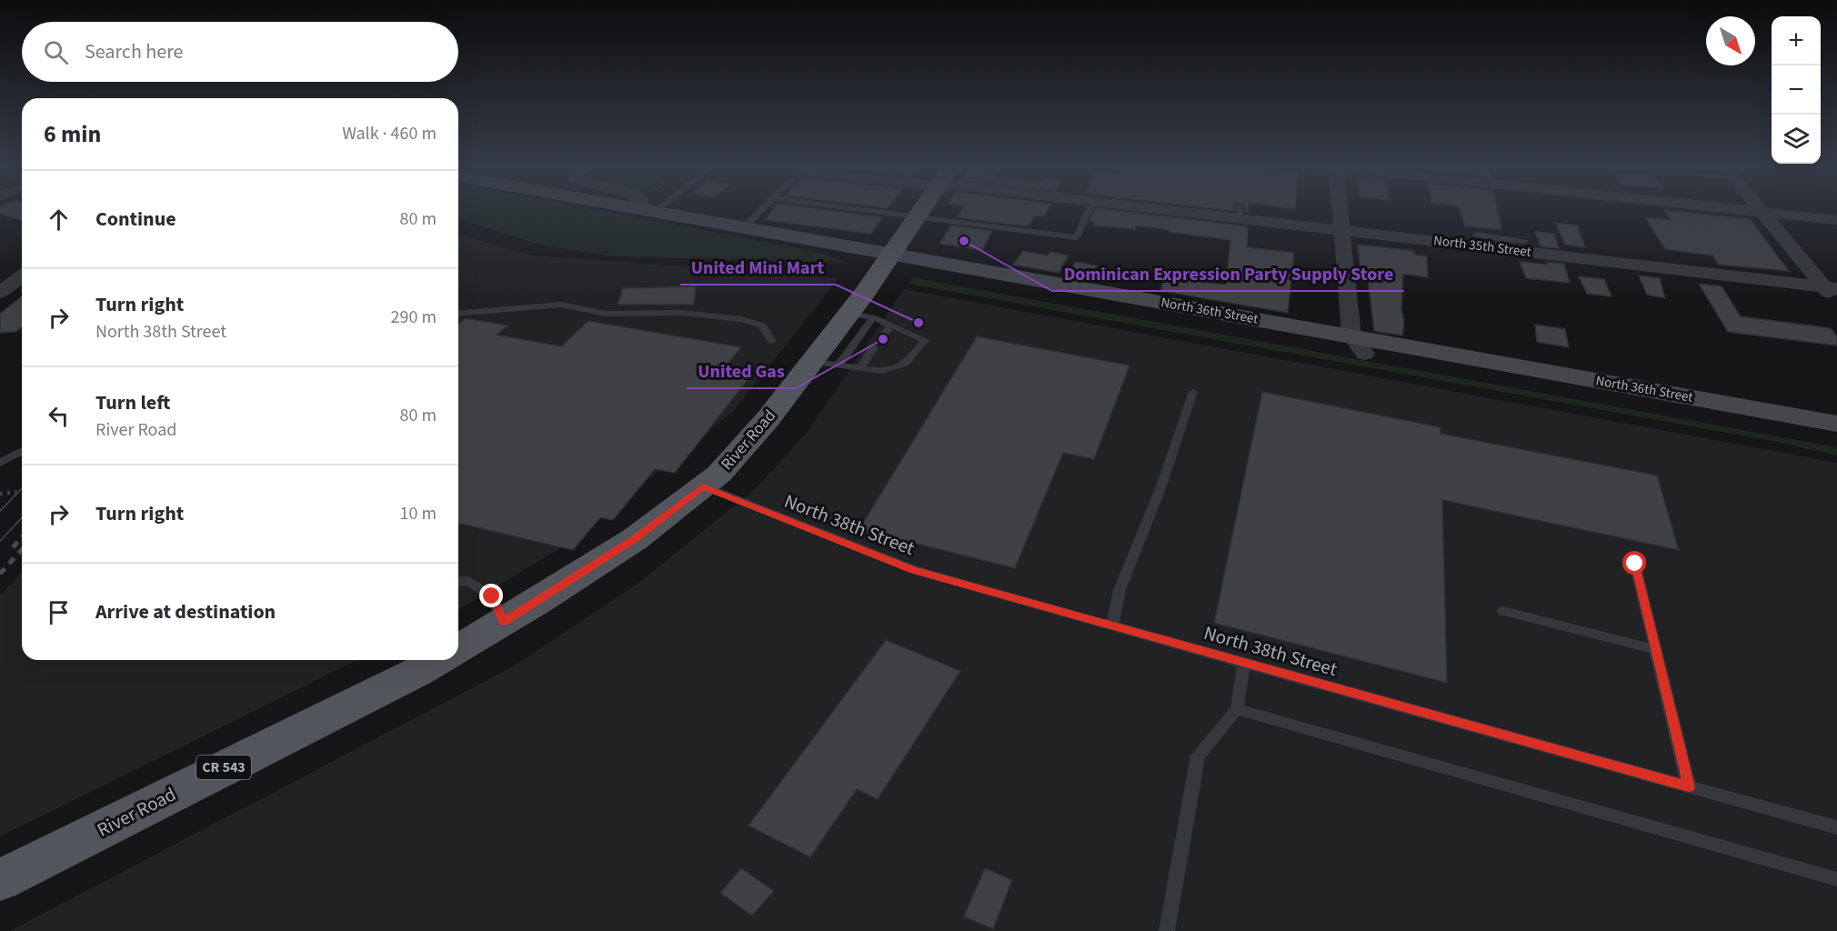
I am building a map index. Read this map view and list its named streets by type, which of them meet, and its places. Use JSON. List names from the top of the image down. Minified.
{"streets":{"main road":["River Road","CR 543"],"street":["North 35th Street","North 36th Street"],"lane":["North 38th Street"]},"crossings":[["North 36th Street","River Road"],["River Road","North 38th Street"]],"places":["Dominican Expression Party Supply Store","United Mini Mart","United Gas"],"north":"bottom right","page":{"map_buttons":["+","−"],"search":"Search here","heading":["6 min","Walk · 460 m"],"list":[["Continue","80 m"],["Turn right","North 38th Street","290 m"],["Turn left","River Road","80 m"],["Turn right","10 m"],"Arrive at destination"]}}
